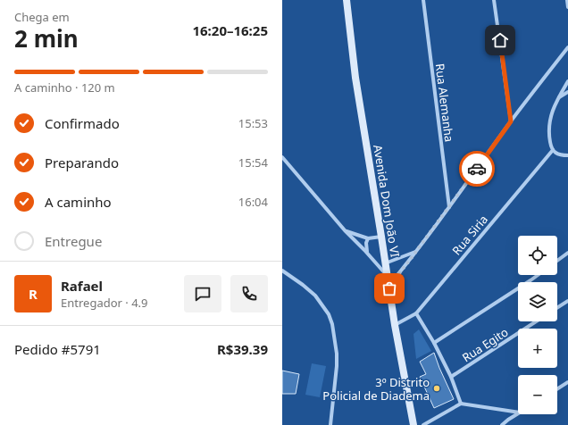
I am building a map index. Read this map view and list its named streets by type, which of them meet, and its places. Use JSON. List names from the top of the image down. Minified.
{"streets":{"street":["Rua Alemanha","Avenida Dom João VI","Rua Siria","Rua Egito"]},"crossings":[["Avenida Dom João VI","Rua Siria"]],"places":["3º Distrito Policial de Diadema"],"page":{"heading":["2 min","Chega em","16:20–16:25"],"panel":["Rafael","Entregador · 4.9","Pedido #5791","R$39.39"],"bar":"A caminho · 120 m","list":[["Confirmado","15:53"],["Preparando","15:54"],["A caminho","16:04"],"Entregue"],"map_buttons":["+","−"],"round":"R"}}
